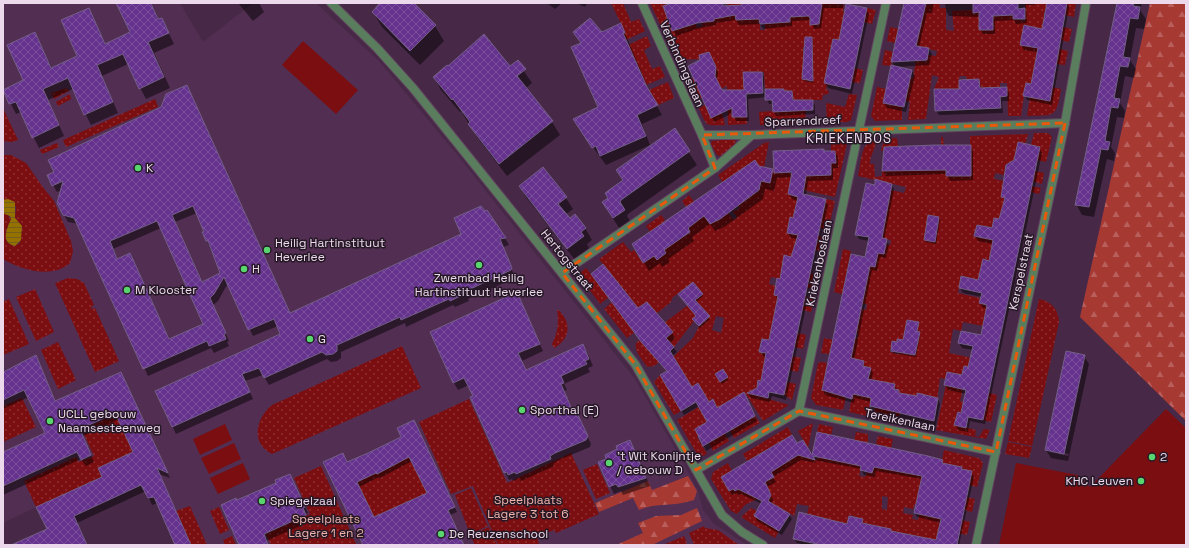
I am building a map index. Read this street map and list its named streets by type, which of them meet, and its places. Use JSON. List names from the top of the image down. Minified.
{"streets":{"street":["Verbindingslaan","Sparrendreef","Hertogstraat","Kriekenboslaan","Kerspelstraat","Tereikenlaan"]},"crossings":[["Verbindingslaan","Sparrendreef"],["Sparrendreef","Hertogstraat"],["Sparrendreef","Kriekenboslaan"],["Sparrendreef","Kerspelstraat"],["Kriekenboslaan","Tereikenlaan"],["Kerspelstraat","Tereikenlaan"]],"districts":["KRIEKENBOS"],"parks":["Speelplaats Lagere 3 tot 6","Speelplaats Lagere 1 en 2"],"places":["K","Heilig Hartinstituut Heverlee","Zwembad Heilig Hartinstituut Heverlee","H","M Klooster","G","Sporthal (E)","UCLL gebouw Naamsesteenweg","2","'t Wit Konijntje / Gebouw D","KHC Leuven","Spiegelzaal","De Reuzenschool"]}
